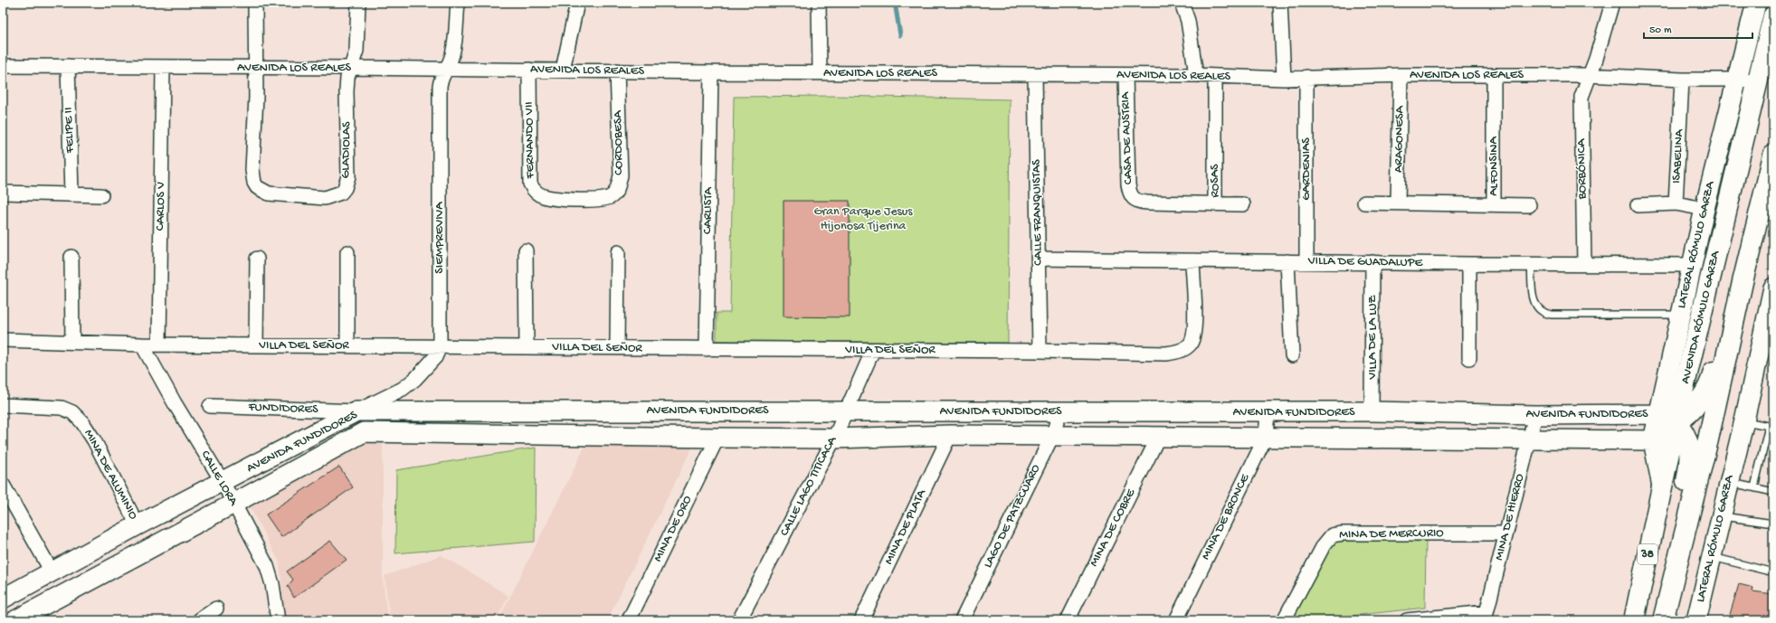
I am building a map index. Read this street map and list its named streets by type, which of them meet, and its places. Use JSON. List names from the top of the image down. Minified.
{"streets":{"main road":["AVENIDA RÓMULO GARZA","38"],"street":["AVENIDA LOS REALES","FELIPE II","CASA DE AUSTRIA","ARAGONESA","FERNANDO VII","CORDOBESA","GLADIOLAS","ISABELINA","ALFONSINA","GARDENIAS","BORBÓNICA","ROSAS","CARLOS V","CARLISTA","CALLE FRANQUISTAS","SIEMPREVIVA","LATERAL RÓMULO GARZA","VILLA DE GUADALUPE","VILLA DE LA LUZ","VILLA DEL SEÑOR","FUNDIDORES","AVENIDA FUNDIDORES","MINA DE ALUMINIO","CALLE LORA","CALLE LAGO TITICACA","LAGO DE PATZCUARO","MINA DE BRONCE","MINA DE HIERRO","MINA DE PLATA","MINA DE COBRE","MINA DE ORO","MINA DE MERCURIO"]},"crossings":[["AVENIDA LOS REALES","FELIPE II"],["AVENIDA LOS REALES","CASA DE AUSTRIA"],["AVENIDA LOS REALES","ARAGONESA"],["AVENIDA LOS REALES","FERNANDO VII"],["AVENIDA LOS REALES","CORDOBESA"],["AVENIDA LOS REALES","GLADIOLAS"],["AVENIDA LOS REALES","ISABELINA"],["AVENIDA LOS REALES","ALFONSINA"],["AVENIDA LOS REALES","GARDENIAS"],["AVENIDA LOS REALES","BORBÓNICA"],["AVENIDA LOS REALES","ROSAS"],["AVENIDA LOS REALES","CARLOS V"],["AVENIDA LOS REALES","CARLISTA"],["AVENIDA LOS REALES","CALLE FRANQUISTAS"],["AVENIDA LOS REALES","SIEMPREVIVA"],["AVENIDA LOS REALES","LATERAL RÓMULO GARZA"],["AVENIDA LOS REALES","AVENIDA RÓMULO GARZA"],["CASA DE AUSTRIA","ROSAS"],["ARAGONESA","ALFONSINA"],["FERNANDO VII","CORDOBESA"],["GARDENIAS","VILLA DE GUADALUPE"],["BORBÓNICA","VILLA DE GUADALUPE"],["CARLOS V","VILLA DEL SEÑOR"],["CARLISTA","VILLA DEL SEÑOR"],["CALLE FRANQUISTAS","VILLA DE GUADALUPE"],["CALLE FRANQUISTAS","VILLA DEL SEÑOR"],["SIEMPREVIVA","VILLA DEL SEÑOR"],["SIEMPREVIVA","FUNDIDORES"],["SIEMPREVIVA","AVENIDA FUNDIDORES"],["LATERAL RÓMULO GARZA","VILLA DE GUADALUPE"],["LATERAL RÓMULO GARZA","AVENIDA RÓMULO GARZA"],["LATERAL RÓMULO GARZA","AVENIDA FUNDIDORES"],["VILLA DE GUADALUPE","VILLA DE LA LUZ"],["VILLA DE GUADALUPE","VILLA DEL SEÑOR"],["AVENIDA RÓMULO GARZA","AVENIDA FUNDIDORES"],["VILLA DE LA LUZ","AVENIDA FUNDIDORES"],["VILLA DEL SEÑOR","CALLE LORA"],["VILLA DEL SEÑOR","CALLE LAGO TITICACA"],["FUNDIDORES","AVENIDA FUNDIDORES"],["AVENIDA FUNDIDORES","MINA DE ALUMINIO"],["AVENIDA FUNDIDORES","CALLE LORA"],["AVENIDA FUNDIDORES","CALLE LAGO TITICACA"],["AVENIDA FUNDIDORES","LAGO DE PATZCUARO"],["AVENIDA FUNDIDORES","MINA DE BRONCE"],["AVENIDA FUNDIDORES","MINA DE HIERRO"],["AVENIDA FUNDIDORES","MINA DE PLATA"],["AVENIDA FUNDIDORES","MINA DE COBRE"],["AVENIDA FUNDIDORES","MINA DE ORO"],["MINA DE HIERRO","MINA DE MERCURIO"]],"parks":["Gran Parque Jesus Hijonosa Tijerina"],"scale_bar":"50 m"}
